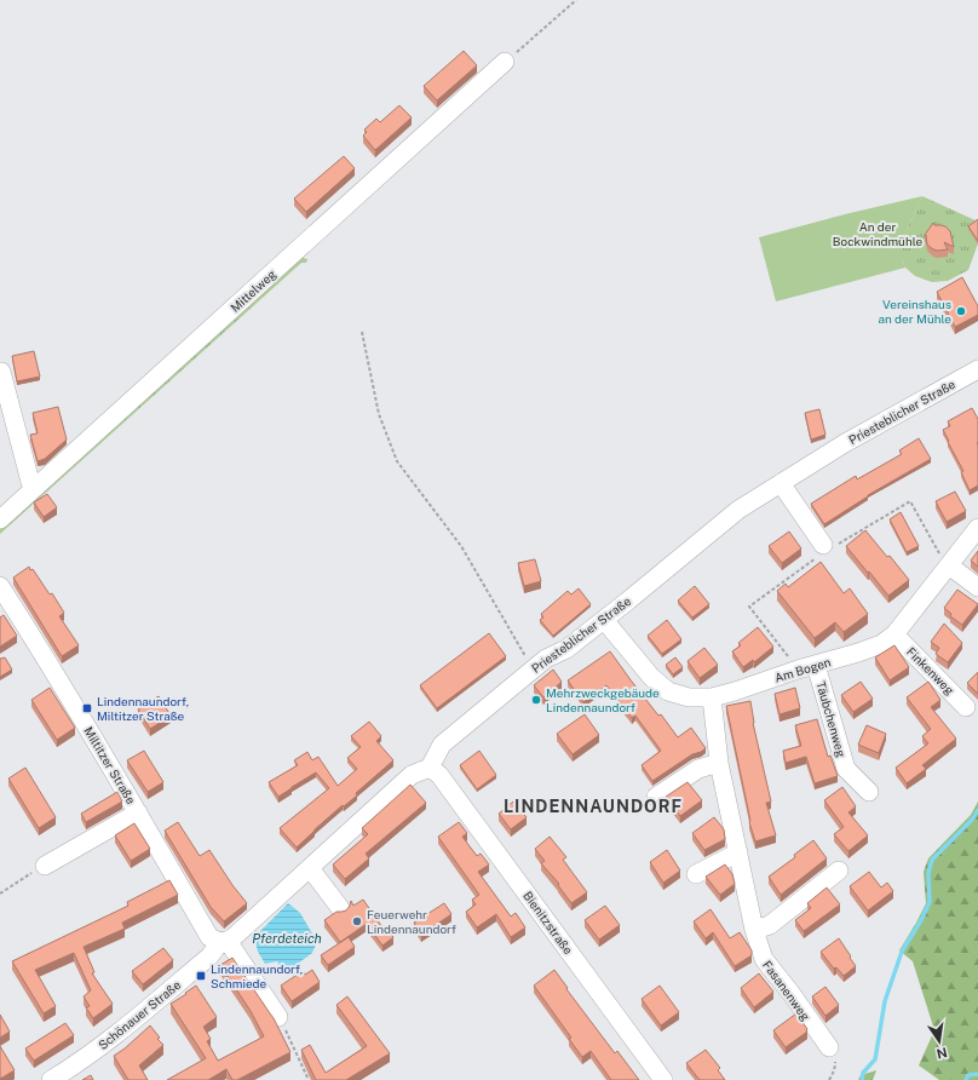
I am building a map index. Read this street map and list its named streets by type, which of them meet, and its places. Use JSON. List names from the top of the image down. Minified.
{"streets":{"street":["Mittelweg","Priesteblicher Straße","Am Bogen","Finkenweg","Täubchenweg","Miltitzer Straße","Bienitzstraße","Fasanenweg","Schönauer Straße"]},"crossings":[["Priesteblicher Straße","Am Bogen"],["Priesteblicher Straße","Bienitzstraße"],["Am Bogen","Finkenweg"],["Am Bogen","Täubchenweg"],["Am Bogen","Fasanenweg"],["Miltitzer Straße","Schönauer Straße"]],"districts":["LINDENNAUNDORF"],"water":["Pferdeteich"],"parks":["An der Bockwindmühle"],"places":{"other":["Vereinshaus an der Mühle","Mehrzweckgebäude Lindennaundorf","Feuerwehr Lindennaundorf"],"transit":["Lindennaundorf, Miltitzer Straße","Lindennaundorf, Schmiede"]},"north":"bottom"}
